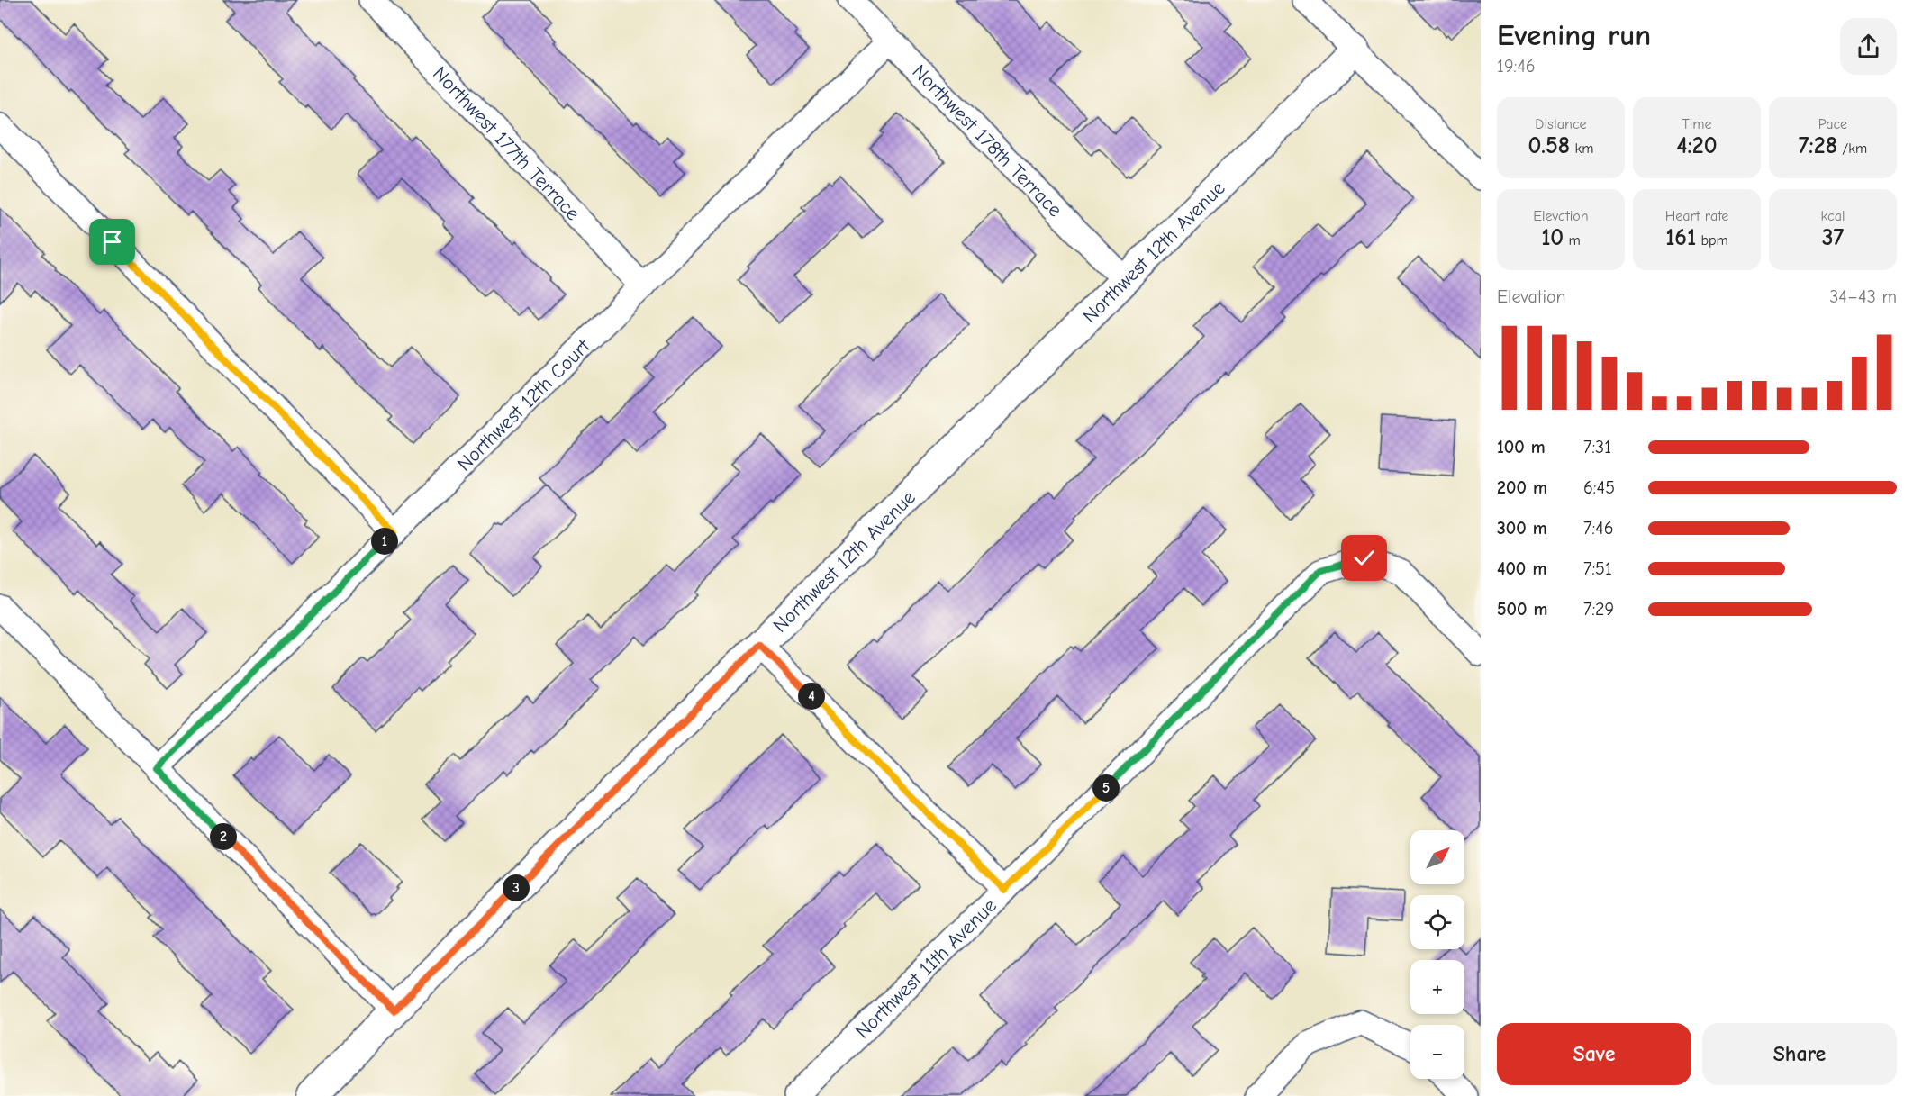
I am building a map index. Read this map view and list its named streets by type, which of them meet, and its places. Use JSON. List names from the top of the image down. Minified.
{"streets":{"street":["Northwest 178th Terrace","Northwest 177th Terrace","Northwest 12th Avenue","Northwest 12th Court","Northwest 11th Avenue"]},"crossings":[["Northwest 178th Terrace","Northwest 12th Avenue"],["Northwest 178th Terrace","Northwest 12th Court"],["Northwest 177th Terrace","Northwest 12th Court"]],"north":"top right","page":{"heading":["Evening run","19:46"],"stats":[["Distance","0.58 km"],["Time","4:20"],["Pace","7:28 /km"],["Elevation","10 m"],["Heart rate","161 bpm"],["kcal","37"]],"chart":["Elevation","34–43 m"],"list":[{"name":"100 m","note":"7:31"},{"name":"200 m","note":"6:45"},{"name":"300 m","note":"7:46"},{"name":"400 m","note":"7:51"},{"name":"500 m","note":"7:29"}],"pins":["1","4","5","2","3"],"map_buttons":["+","−"],"buttons":["Save","Share"]}}
